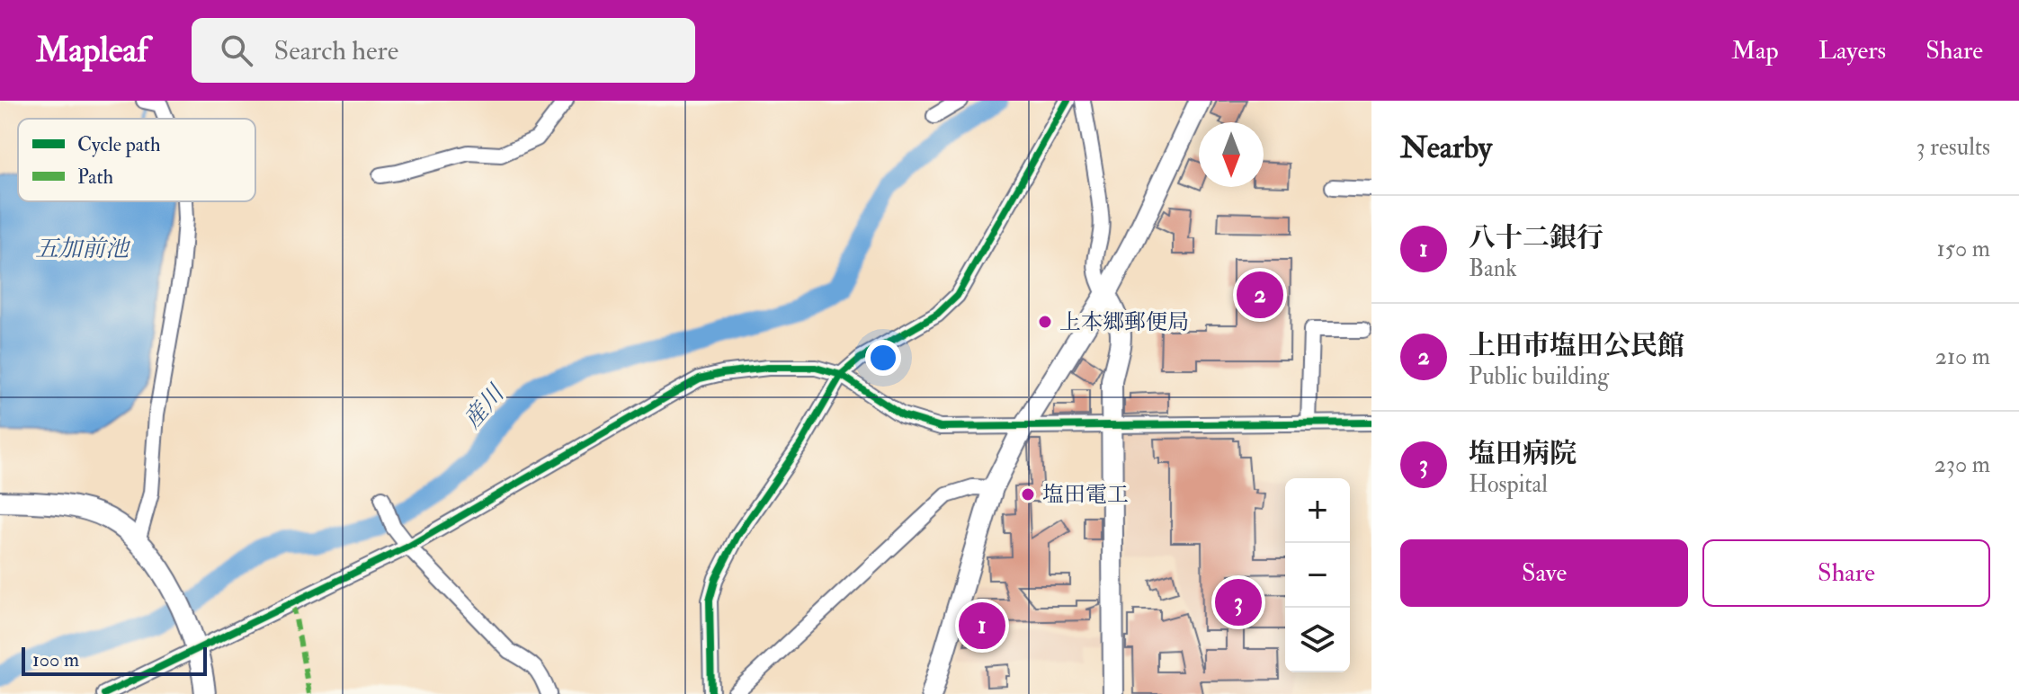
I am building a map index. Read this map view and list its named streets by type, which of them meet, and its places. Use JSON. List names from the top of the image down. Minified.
{"water":["五加前池","産川"],"places":["上本郷郵便局","塩田電工"],"legend":["Cycle path","Path"],"scale_bar":"100 m","north":"bottom","page":{"header":"Mapleaf","search":"Search here","nav":["Map","Layers","Share"],"heading":["Nearby","3 results"],"list":[{"mark":"1","name":"八十二銀行","note":"Bank","value":"150 m"},{"mark":"2","name":"上田市塩田公民館","note":"Public building","value":"210 m"},{"mark":"3","name":"塩田病院","note":"Hospital","value":"230 m"}],"pins":["2","3","1"],"map_buttons":["+","−"],"buttons":["Save","Share"],"scale":"100 m"}}
